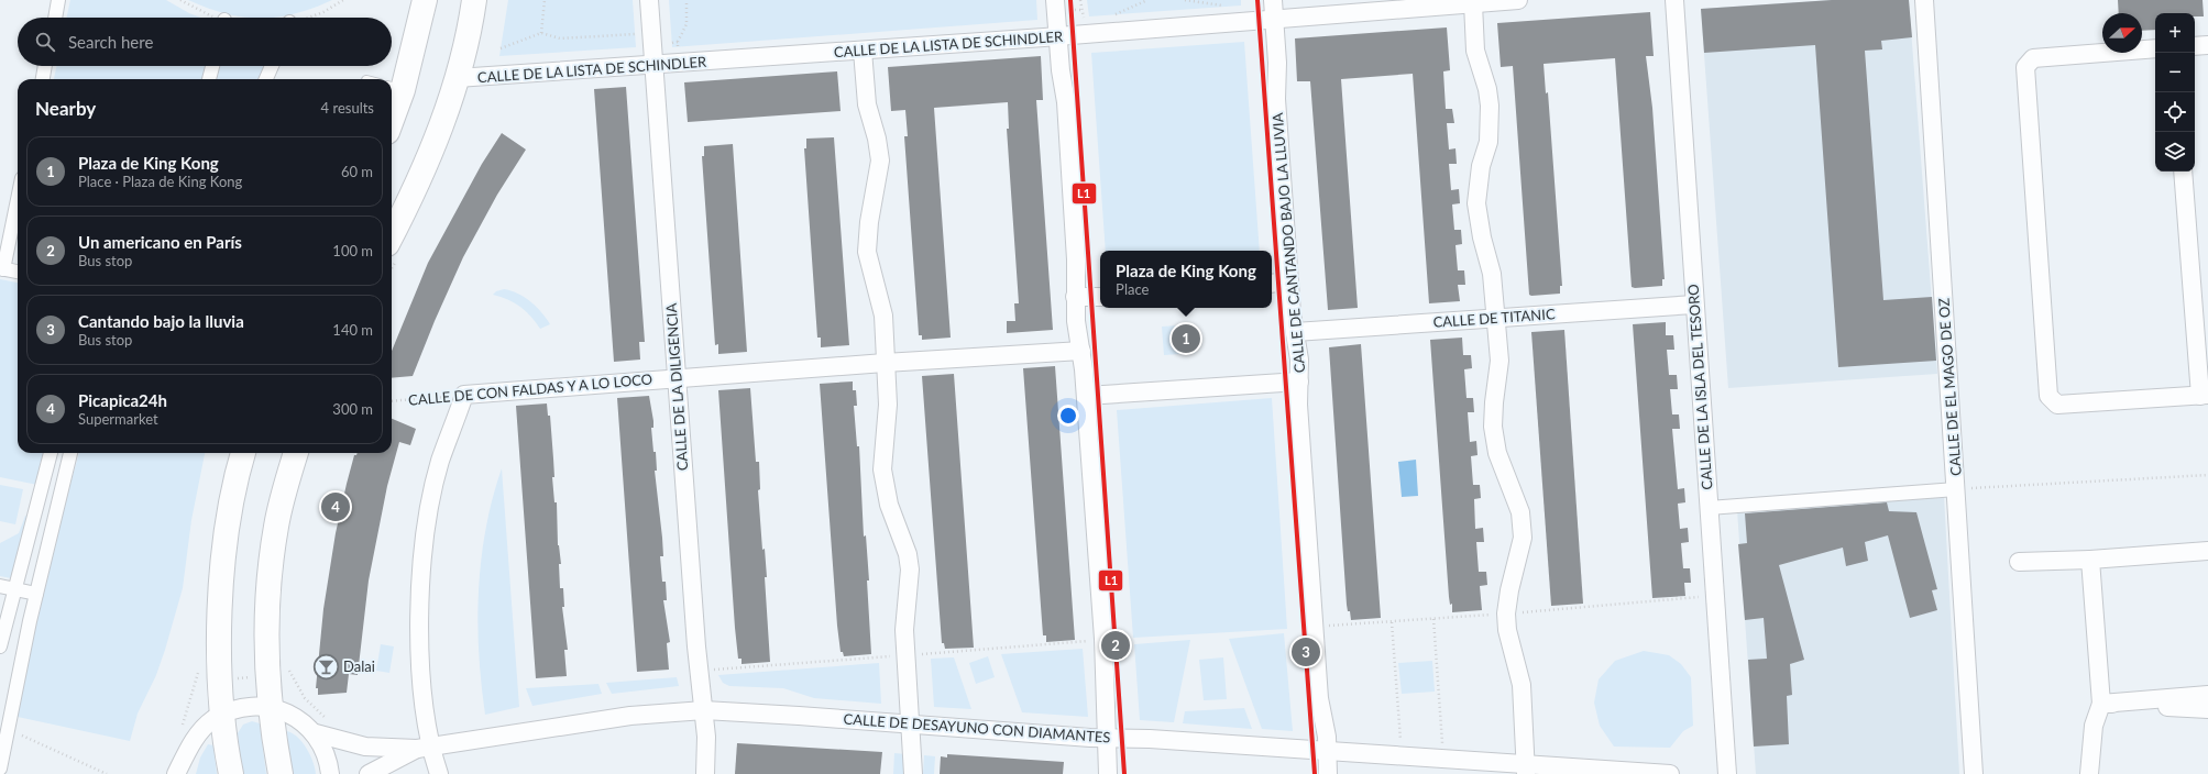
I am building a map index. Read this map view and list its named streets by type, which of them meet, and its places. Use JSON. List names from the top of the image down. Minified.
{"streets":{"street":["CALLE DE LA LISTA DE SCHINDLER","CALLE DE CANTANDO BAJO LA LLUVIA","CALLE DE TITANIC","CALLE DE LA DILIGENCIA","CALLE DE LA ISLA DEL TESORO","CALLE DE EL MAGO DE OZ","CALLE DE CON FALDAS Y A LO LOCO","CALLE DE DESAYUNO CON DIAMANTES"]},"crossings":[["CALLE DE LA LISTA DE SCHINDLER","CALLE DE CANTANDO BAJO LA LLUVIA"],["CALLE DE LA LISTA DE SCHINDLER","CALLE DE LA DILIGENCIA"],["CALLE DE CANTANDO BAJO LA LLUVIA","CALLE DE TITANIC"],["CALLE DE CANTANDO BAJO LA LLUVIA","CALLE DE DESAYUNO CON DIAMANTES"],["CALLE DE TITANIC","CALLE DE LA ISLA DEL TESORO"],["CALLE DE LA DILIGENCIA","CALLE DE CON FALDAS Y A LO LOCO"],["CALLE DE LA DILIGENCIA","CALLE DE DESAYUNO CON DIAMANTES"]],"places":{"bar":["Dalai"]},"lines":["transit line L1"],"north":"right","page":{"map_buttons":["+","−"],"search":"Search here","heading":["Nearby","4 results"],"list":[{"mark":"1","name":"Plaza de King Kong","note":"Place · Plaza de King Kong","value":"60 m"},{"mark":"2","name":"Un americano en París","note":"Bus stop","value":"100 m"},{"mark":"3","name":"Cantando bajo la lluvia","note":"Bus stop","value":"140 m"},{"mark":"4","name":"Picapica24h","note":"Supermarket","value":"300 m"}],"popup":["Plaza de King Kong","Place"],"pins":["1","4","2","3"]}}
